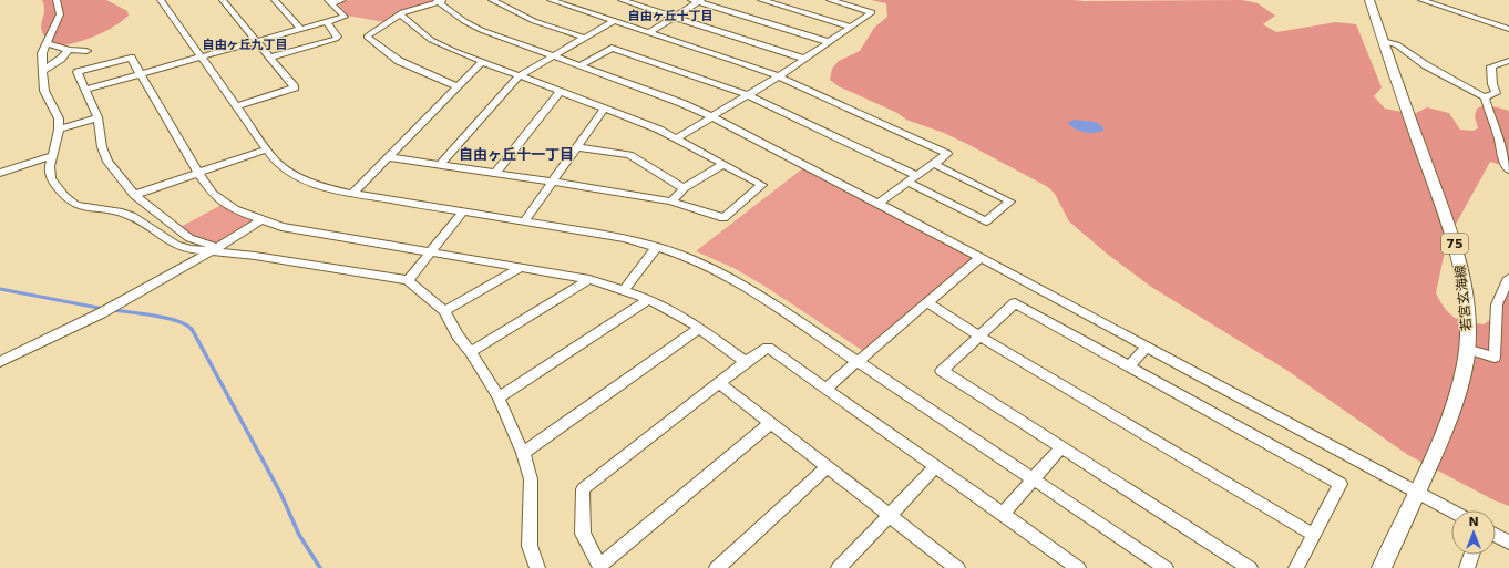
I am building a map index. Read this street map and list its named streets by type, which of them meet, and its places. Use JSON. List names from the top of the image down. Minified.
{"streets":{"main road":["75","若宮玄海線"]},"districts":["自由ヶ丘十丁目","自由ヶ丘九丁目","自由ヶ丘十一丁目"],"north":"top"}
